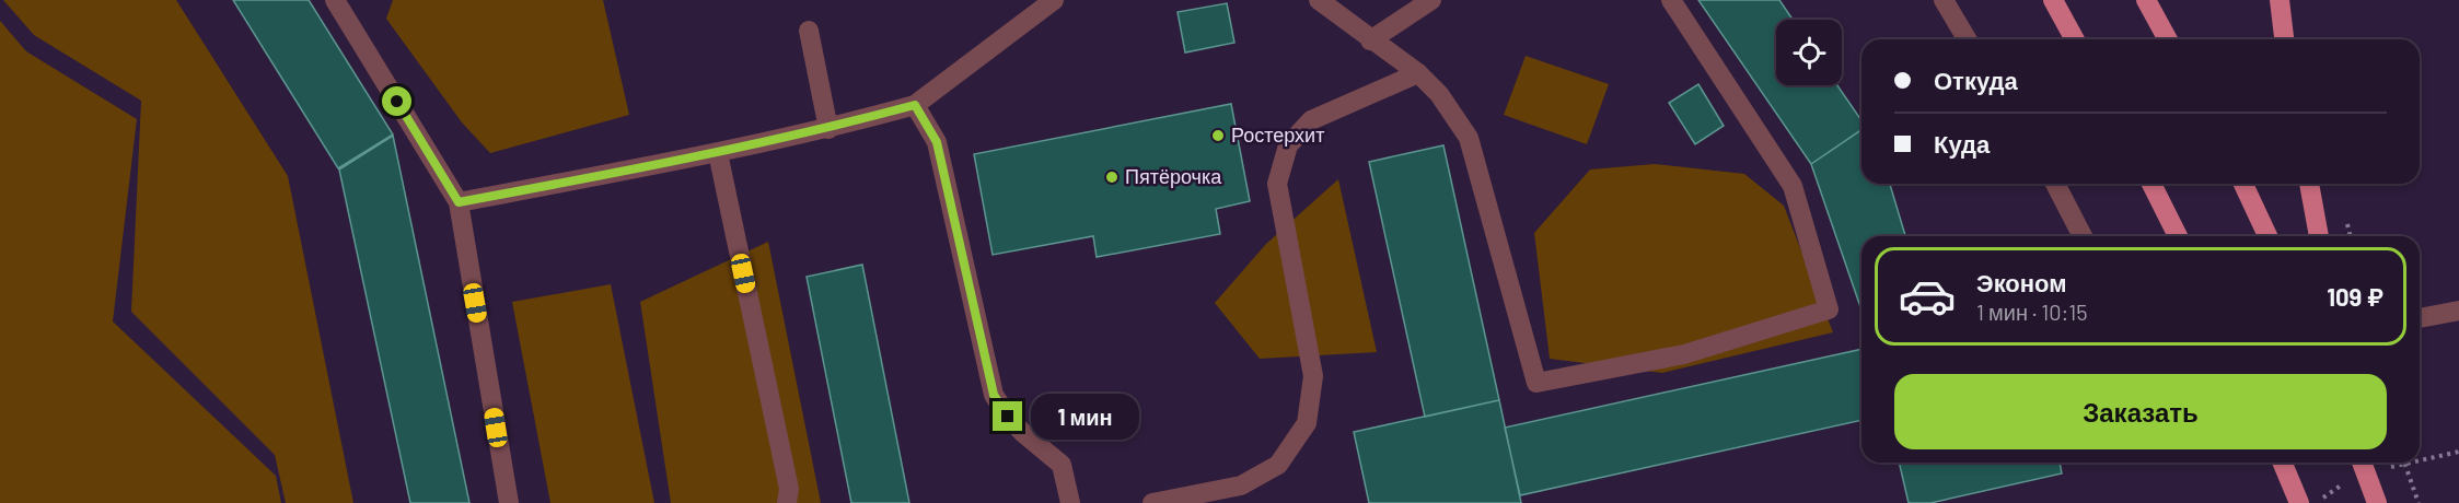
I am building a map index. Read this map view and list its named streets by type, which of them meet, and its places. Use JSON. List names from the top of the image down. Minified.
{"places":["Ростерхит","Пятёрочка"],"page":{"banner":["Откуда","Куда"],"list":[{"name":"Эконом","note":"1 мин · 10:15","value":"109 ₽"}],"buttons":"Заказать","bubble":"1 мин"}}
